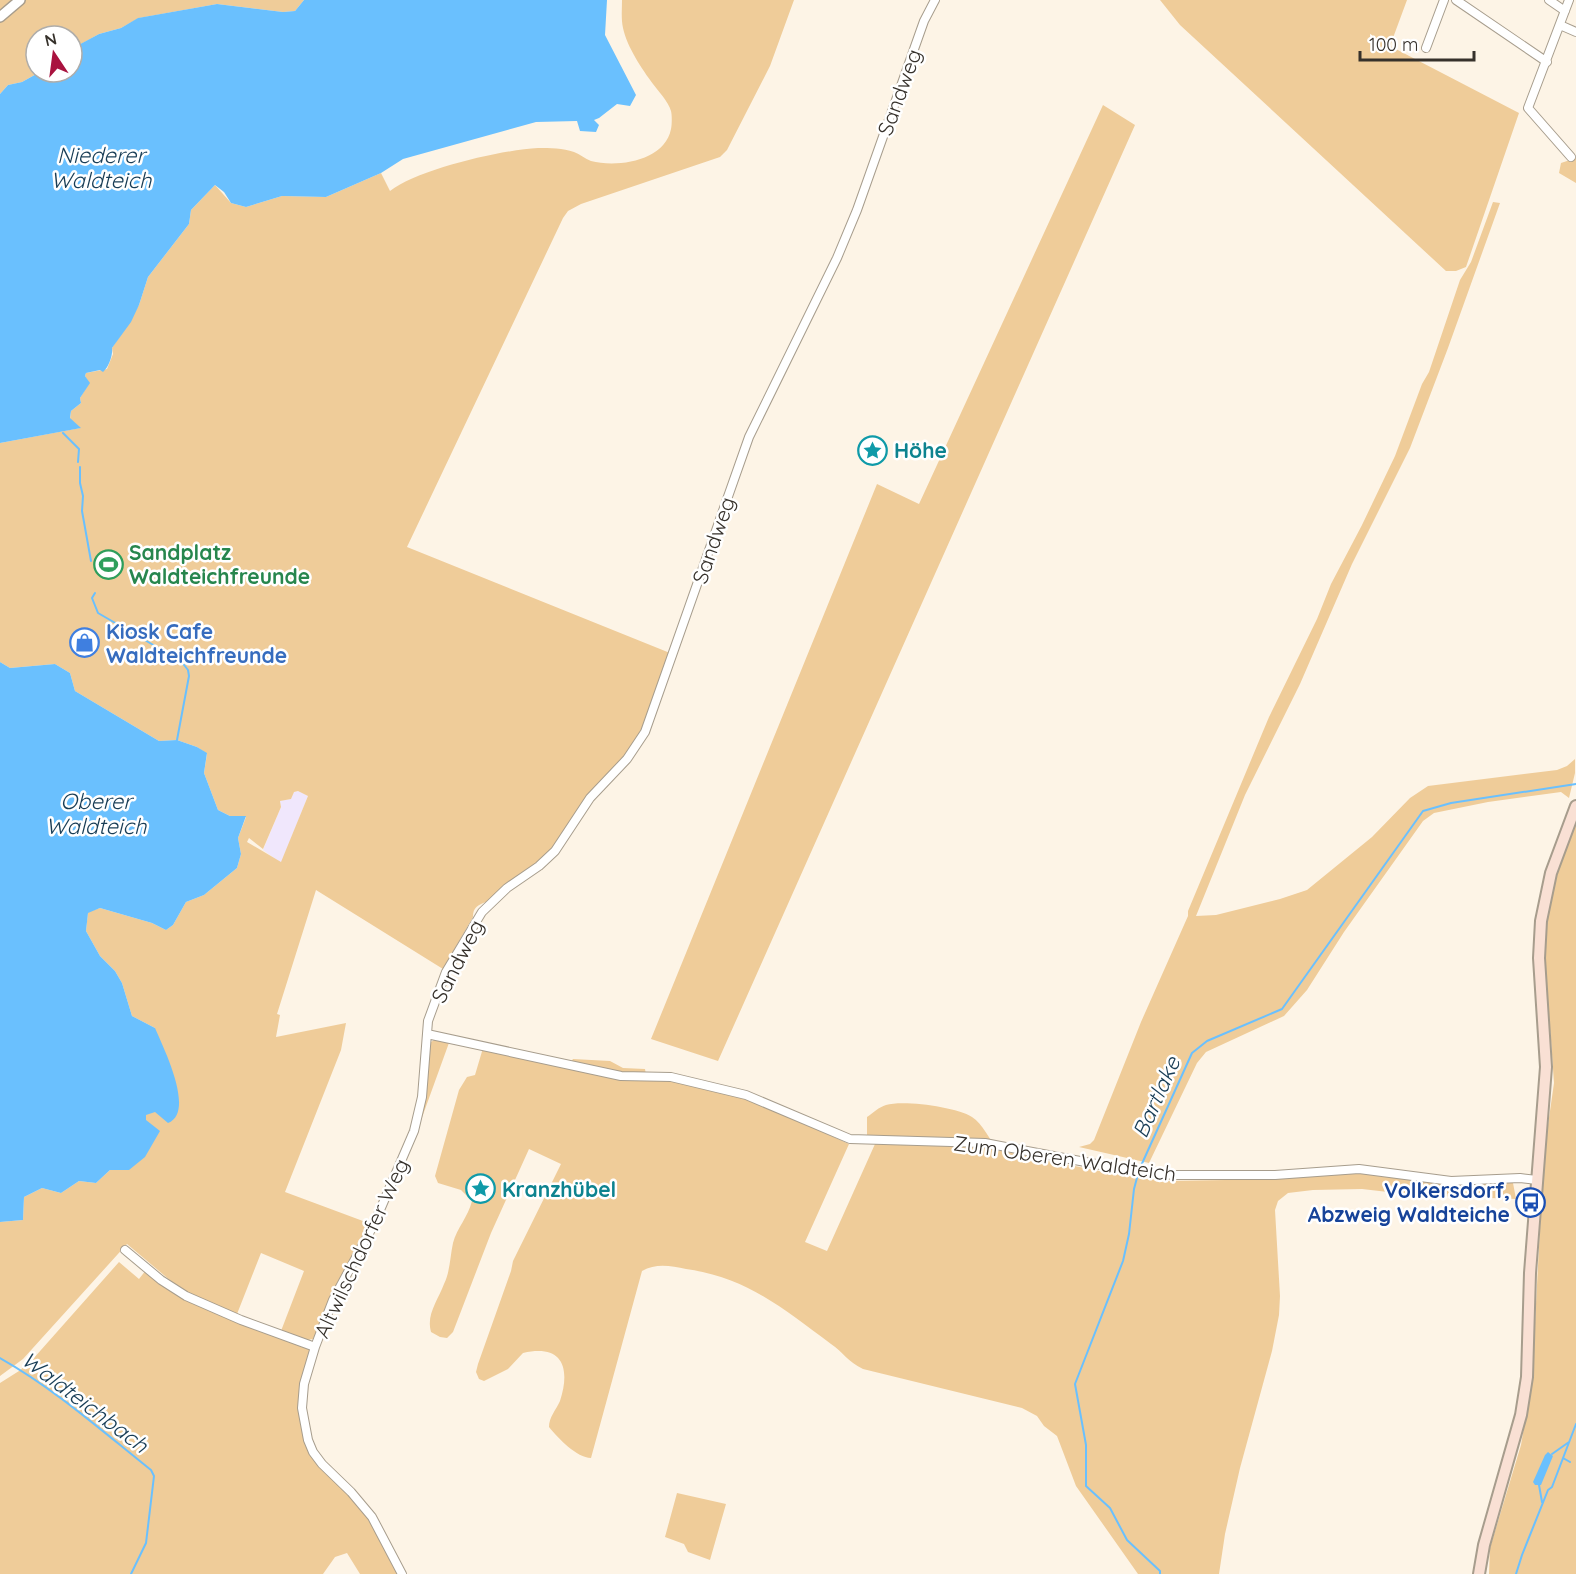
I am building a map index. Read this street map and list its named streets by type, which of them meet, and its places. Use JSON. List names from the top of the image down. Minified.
{"streets":{"street":["Sandweg","Zum Oberen Waldteich","Altwilschdorfer Weg"]},"crossings":[["Sandweg","Zum Oberen Waldteich"],["Sandweg","Altwilschdorfer Weg"],["Zum Oberen Waldteich","Altwilschdorfer Weg"]],"water":["Niederer Waldteich","Oberer Waldteich","Bartlake","Waldteichbach"],"places":{"place":["Höhe","Kranzhübel"],"sports":["Sandplatz Waldteichfreunde"],"shop":["Kiosk Cafe Waldteichfreunde"],"bus stop":["Volkersdorf, Abzweig Waldteiche"]},"scale_bar":"100 m","north":"top"}
